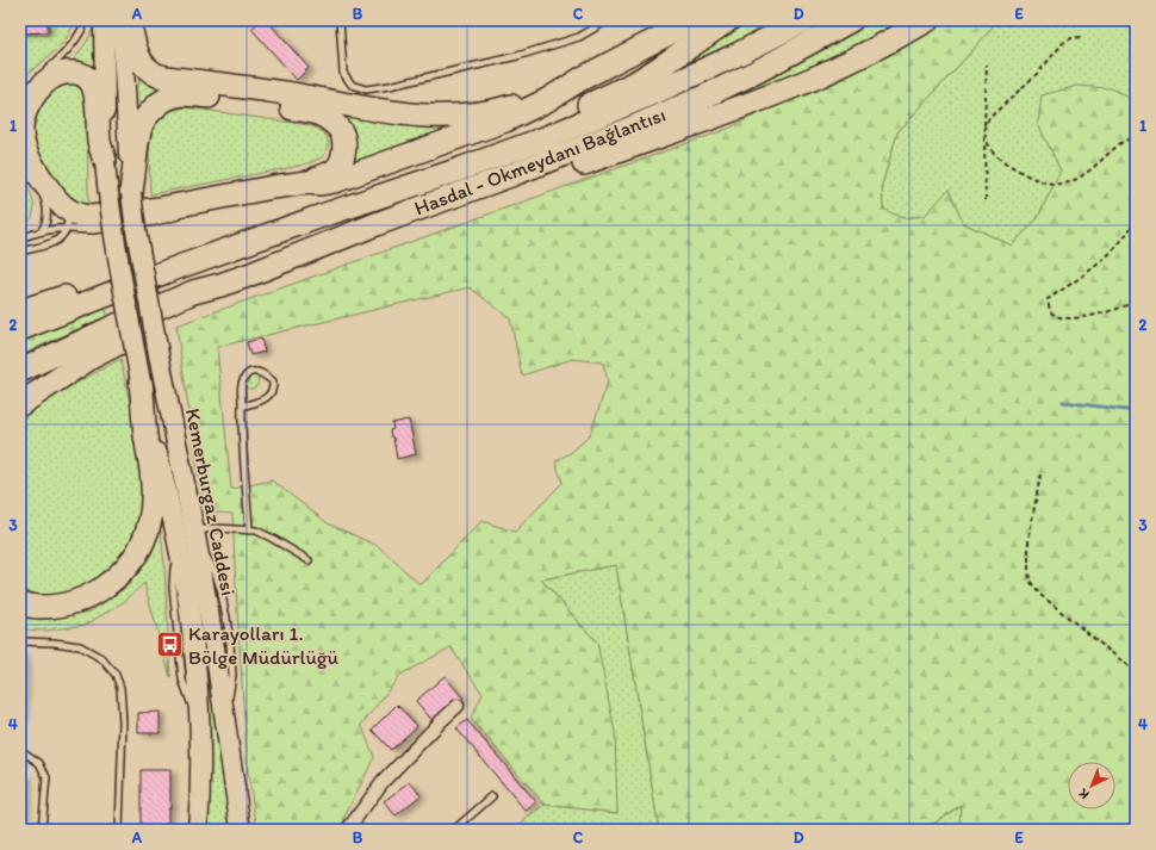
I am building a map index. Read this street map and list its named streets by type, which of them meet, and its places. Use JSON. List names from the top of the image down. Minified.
{"streets":{"highway":["Hasdal - Okmeydanı Bağlantısı"],"main road":["Kemerburgaz Caddesi"]},"places":{"bus stop":["Karayolları 1. Bölge Müdürlüğü"]},"north":"bottom left","grid":{"columns":["A","B","C","D","E"],"rows":["1","2","3","4"]}}
